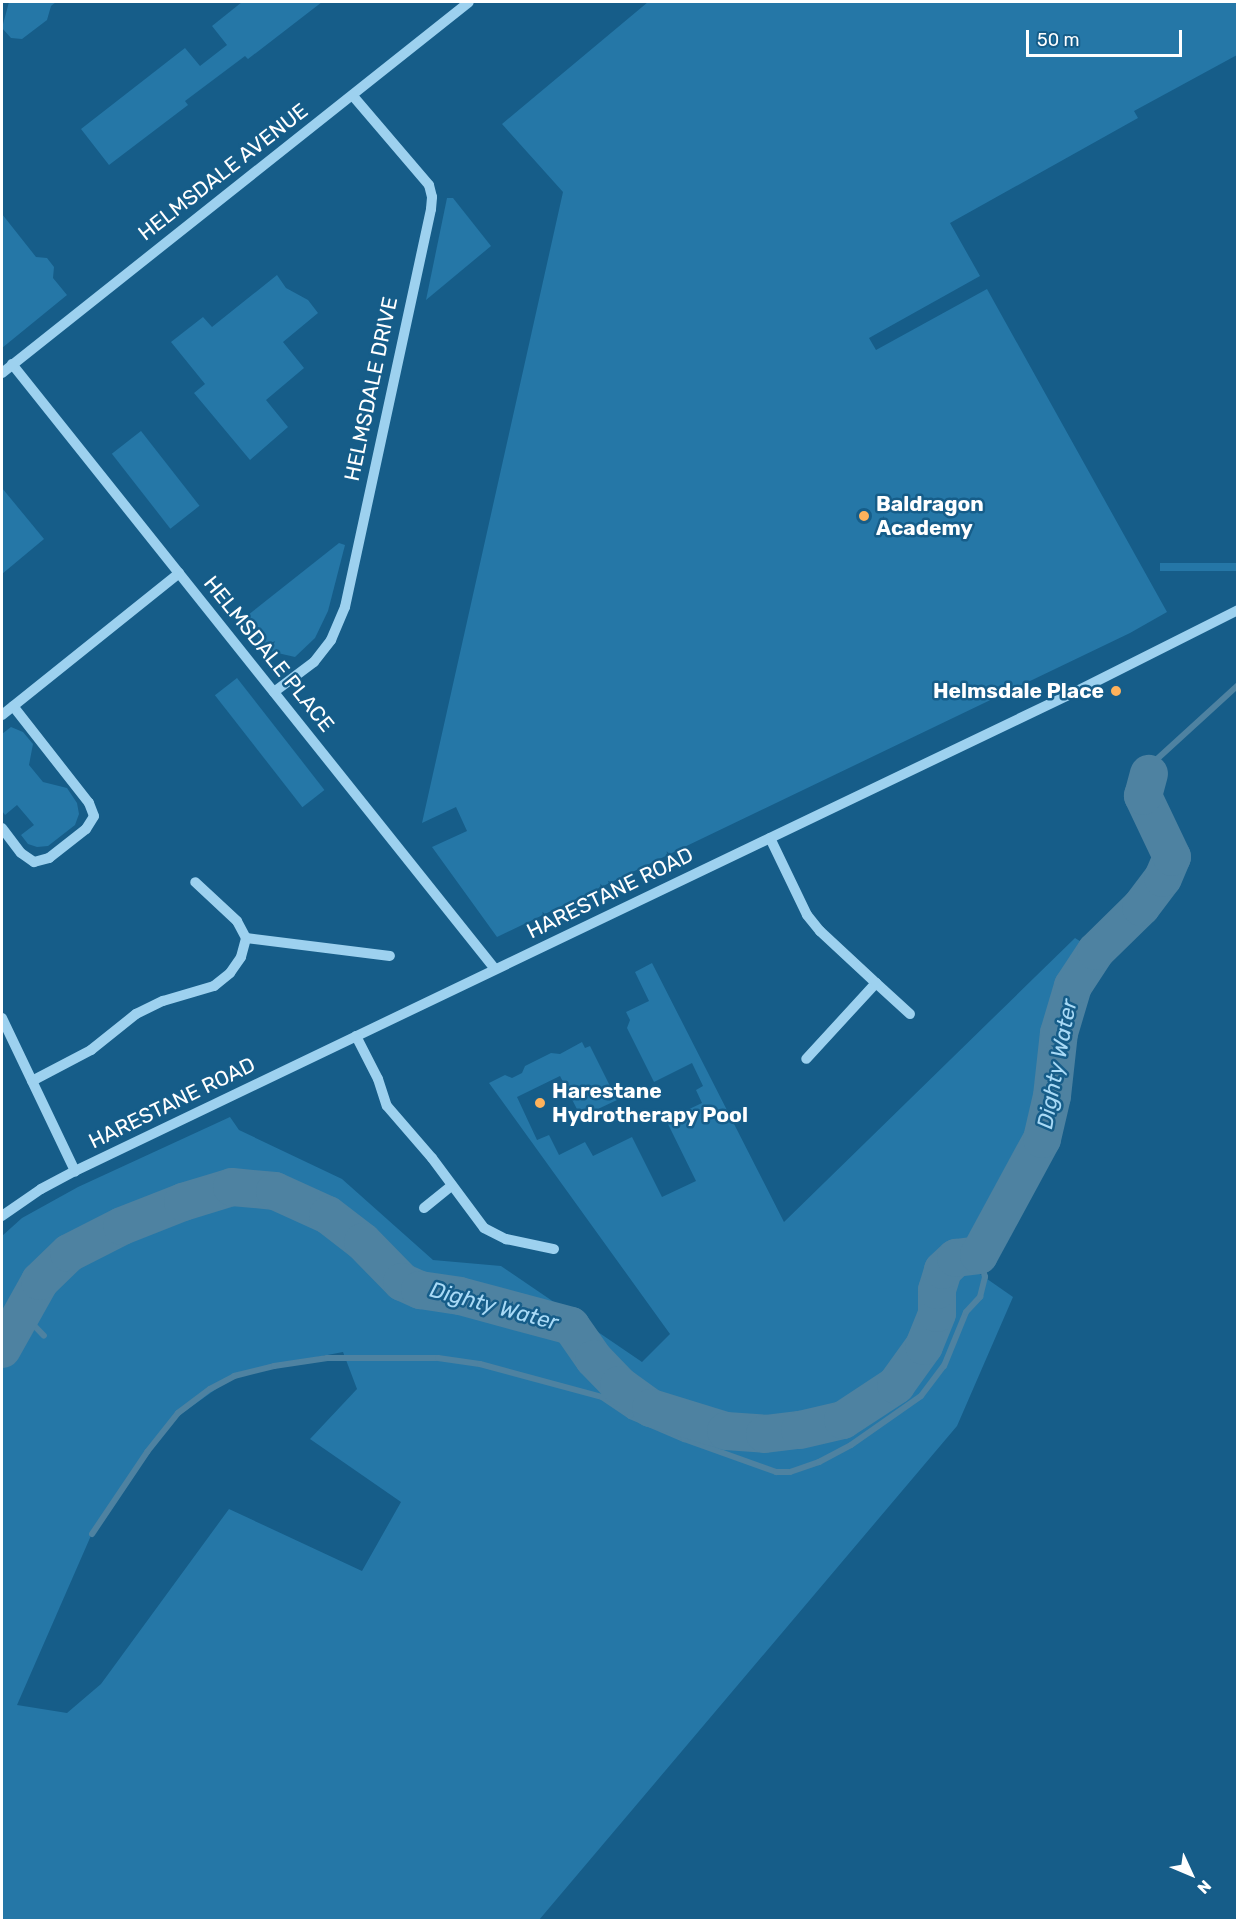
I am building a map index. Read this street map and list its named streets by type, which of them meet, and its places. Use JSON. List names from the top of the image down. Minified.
{"streets":{"street":["HELMSDALE AVENUE","HELMSDALE DRIVE","HELMSDALE PLACE","HARESTANE ROAD"]},"crossings":[["HELMSDALE AVENUE","HELMSDALE DRIVE"],["HELMSDALE AVENUE","HELMSDALE PLACE"],["HELMSDALE DRIVE","HELMSDALE PLACE"],["HELMSDALE PLACE","HARESTANE ROAD"]],"water":["Dighty Water"],"places":["Baldragon Academy","Helmsdale Place","Harestane Hydrotherapy Pool"],"scale_bar":"50 m","north":"bottom right"}
